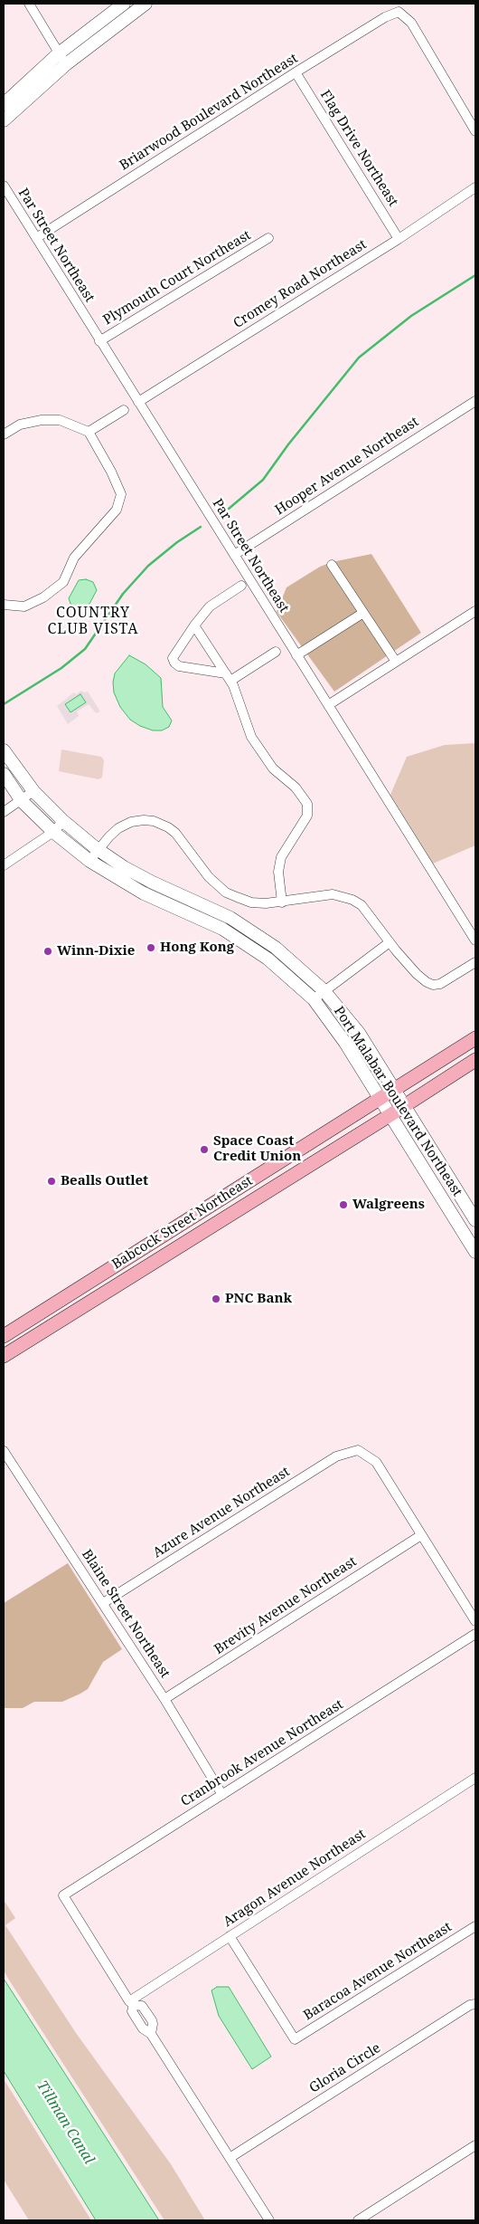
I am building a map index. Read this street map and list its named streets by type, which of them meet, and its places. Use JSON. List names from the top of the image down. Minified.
{"streets":{"main road":["Babcock Street Northeast"],"street":["Briarwood Boulevard Northeast","Flag Drive Northeast","Par Street Northeast","Plymouth Court Northeast","Cromey Road Northeast","Hooper Avenue Northeast","Port Malabar Boulevard Northeast","Azure Avenue Northeast","Brevity Avenue Northeast","Blaine Street Northeast","Cranbrook Avenue Northeast","Aragon Avenue Northeast","Baracoa Avenue Northeast","Gloria Circle"]},"crossings":[["Briarwood Boulevard Northeast","Flag Drive Northeast"],["Briarwood Boulevard Northeast","Par Street Northeast"],["Flag Drive Northeast","Cromey Road Northeast"],["Par Street Northeast","Plymouth Court Northeast"],["Par Street Northeast","Cromey Road Northeast"],["Par Street Northeast","Hooper Avenue Northeast"],["Port Malabar Boulevard Northeast","Babcock Street Northeast"],["Azure Avenue Northeast","Brevity Avenue Northeast"],["Azure Avenue Northeast","Blaine Street Northeast"],["Brevity Avenue Northeast","Blaine Street Northeast"],["Blaine Street Northeast","Cranbrook Avenue Northeast"],["Cranbrook Avenue Northeast","Aragon Avenue Northeast"],["Aragon Avenue Northeast","Baracoa Avenue Northeast"]],"districts":["COUNTRY CLUB VISTA"],"water":["Tillman Canal"],"places":["Hong Kong","Winn-Dixie","Space Coast Credit Union","Bealls Outlet","Walgreens","PNC Bank"]}
